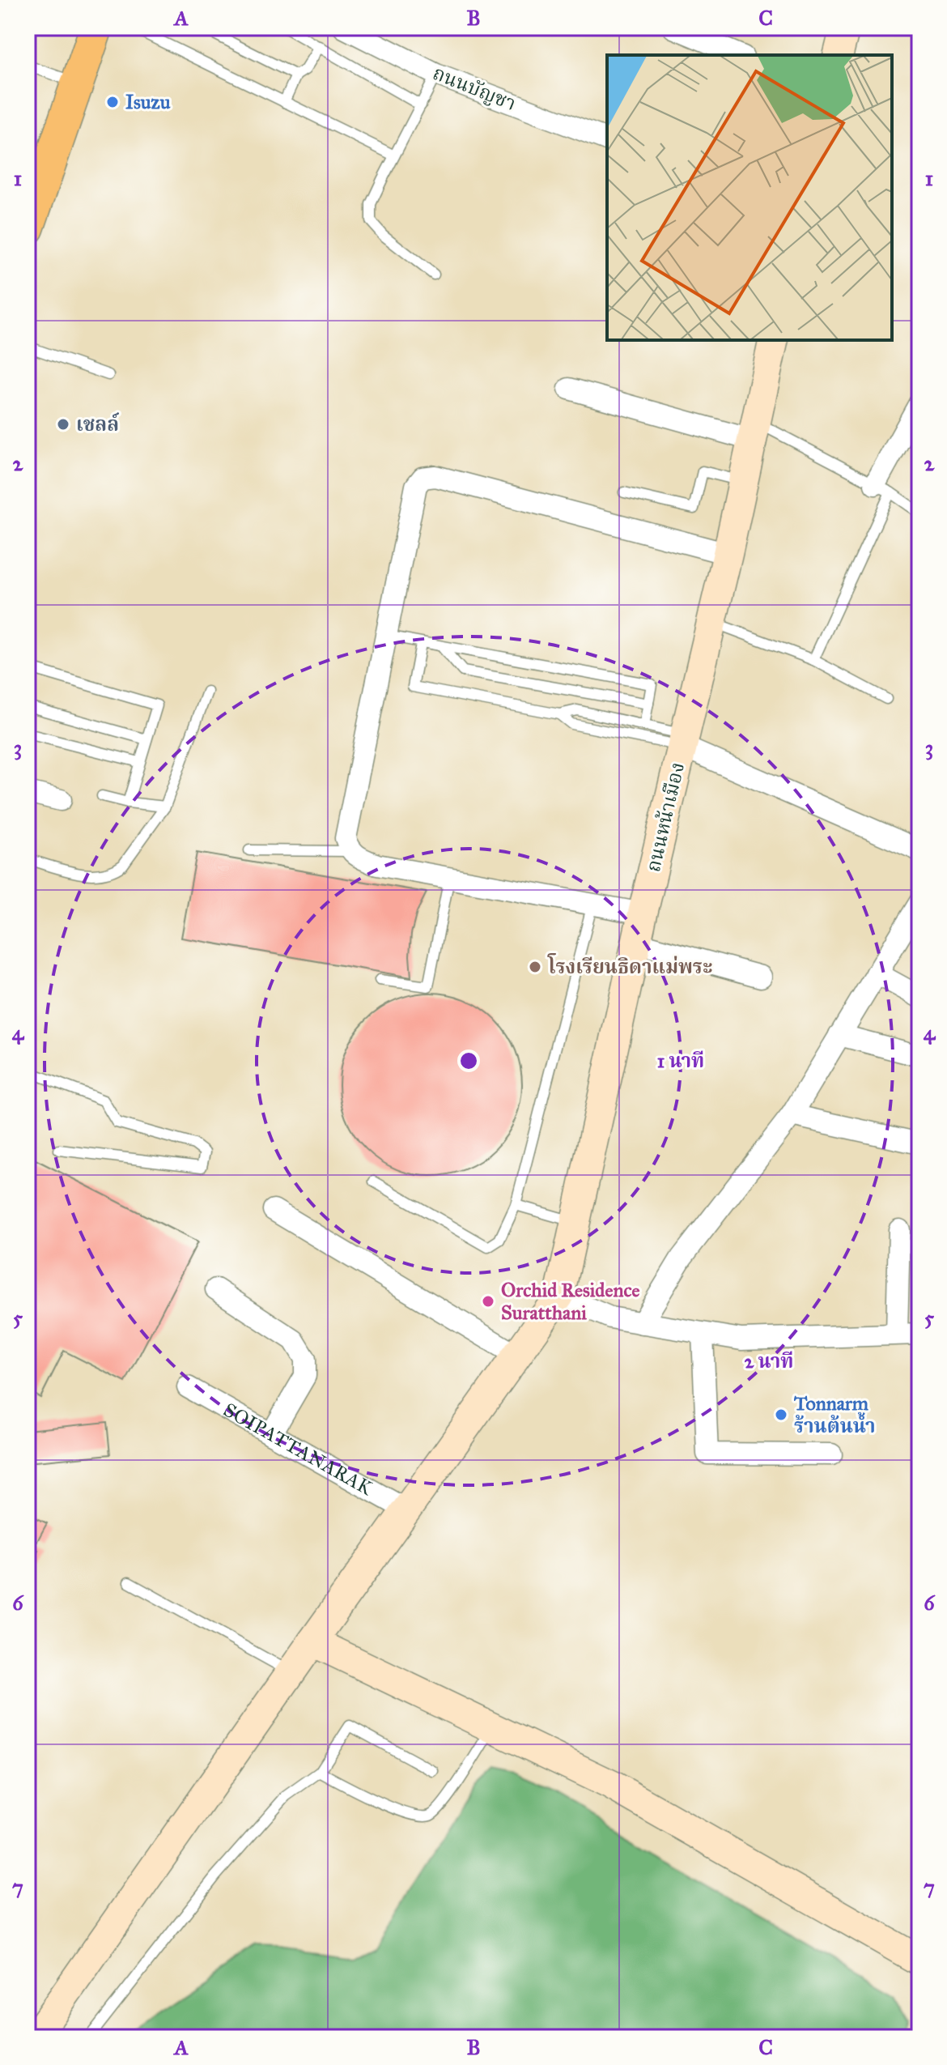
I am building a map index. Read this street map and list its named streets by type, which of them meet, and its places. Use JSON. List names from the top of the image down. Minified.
{"streets":{"street":["ถนนบัญชา","ถนนหน้าเมือง","SOIPATTANARAK"]},"places":["Isuzu","เชลล์","โรงเรียนธิดาแม่พระ","Orchid Residence Suratthani","Tonnarm ร้านต้นน้ำ"],"grid":{"columns":["A","B","C"],"rows":["1","2","3","4","5","6","7"]},"rings":["1 นาที","2 นาที"]}
